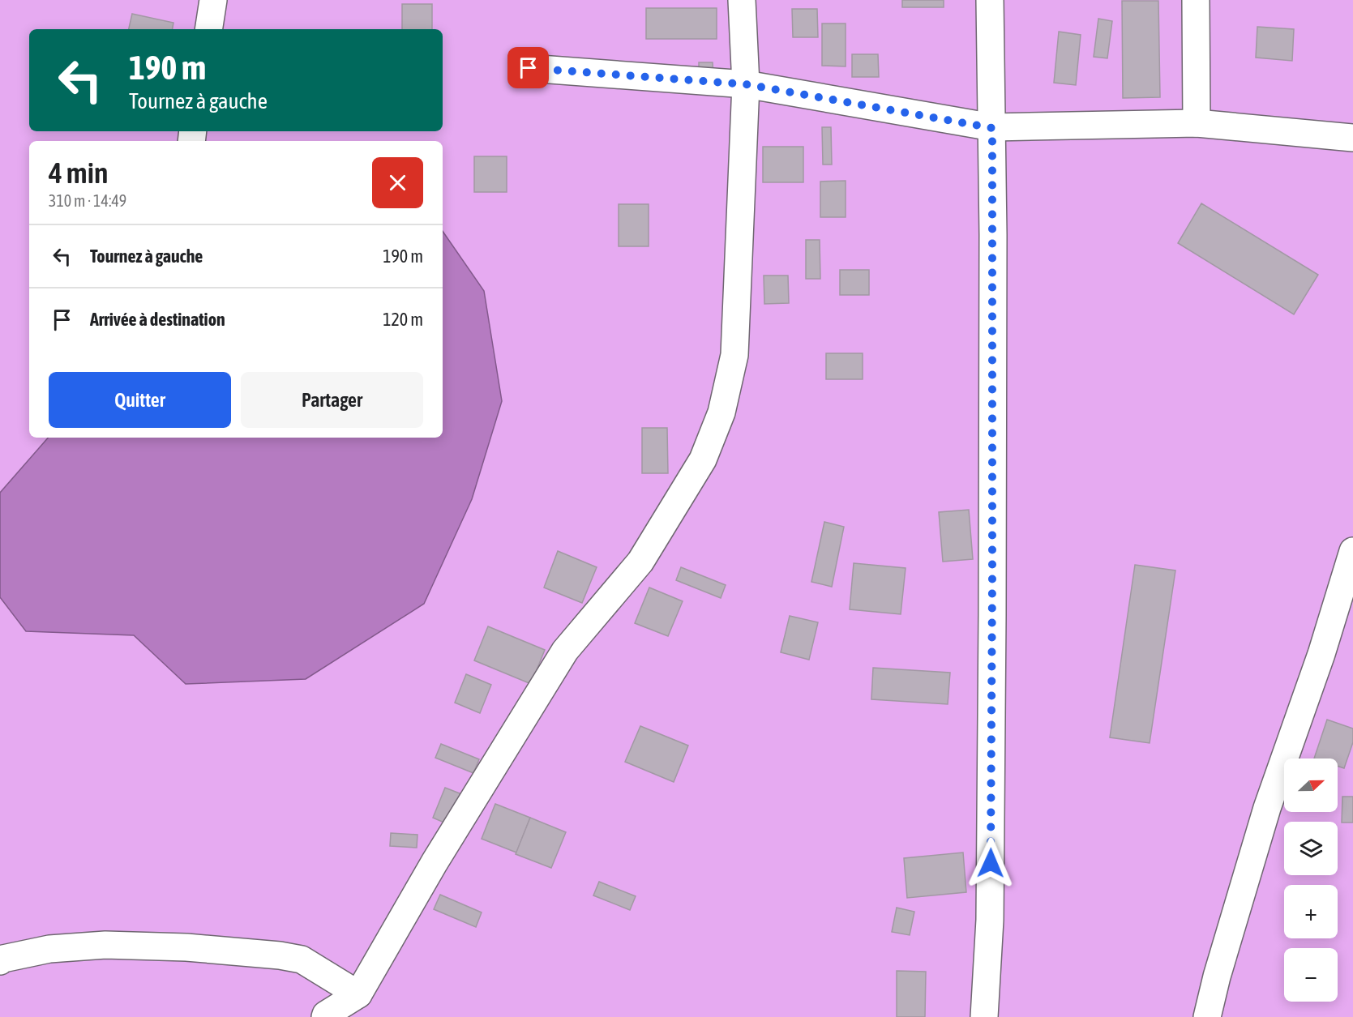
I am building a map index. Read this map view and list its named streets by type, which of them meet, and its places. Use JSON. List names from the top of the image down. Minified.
{"north":"right","page":{"turn":["190 m","Tournez à gauche"],"heading":["4 min","310 m · 14:49"],"list":[{"name":"Tournez à gauche","value":"190 m"},{"name":"Arrivée à destination","value":"120 m"}],"buttons":["Quitter","Partager"],"map_buttons":["+","−"]}}
